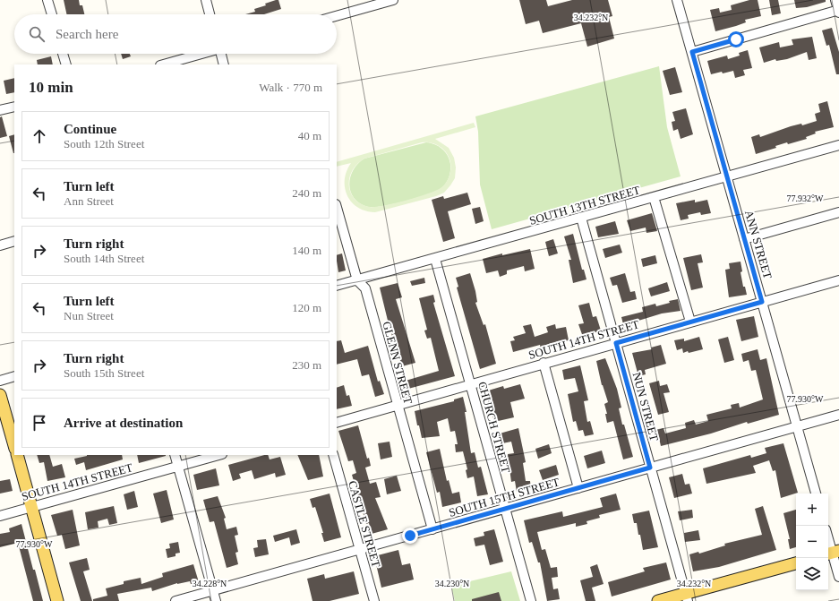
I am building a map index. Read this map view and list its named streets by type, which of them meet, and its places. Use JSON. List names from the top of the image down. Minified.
{"streets":{"street":["SOUTH 13TH STREET","ANN STREET","SOUTH 14TH STREET","GLENN STREET","NUN STREET","CHURCH STREET","SOUTH 15TH STREET","CASTLE STREET"]},"crossings":[["SOUTH 13TH STREET","ANN STREET"],["SOUTH 13TH STREET","GLENN STREET"],["SOUTH 13TH STREET","NUN STREET"],["SOUTH 13TH STREET","CHURCH STREET"],["ANN STREET","SOUTH 14TH STREET"],["ANN STREET","SOUTH 15TH STREET"],["SOUTH 14TH STREET","GLENN STREET"],["SOUTH 14TH STREET","NUN STREET"],["SOUTH 14TH STREET","CHURCH STREET"],["GLENN STREET","SOUTH 15TH STREET"],["NUN STREET","SOUTH 15TH STREET"],["CHURCH STREET","SOUTH 15TH STREET"],["SOUTH 15TH STREET","CASTLE STREET"]],"page":{"search":"Search here","heading":["10 min","Walk · 770 m"],"list":[["Continue","South 12th Street","40 m"],["Turn left","Ann Street","240 m"],["Turn right","South 14th Street","140 m"],["Turn left","Nun Street","120 m"],["Turn right","South 15th Street","230 m"],"Arrive at destination"],"map_buttons":["+","−"]},"coordinates":["34.232°N","77.932°W","77.930°W","34.228°N","34.230°N"]}
